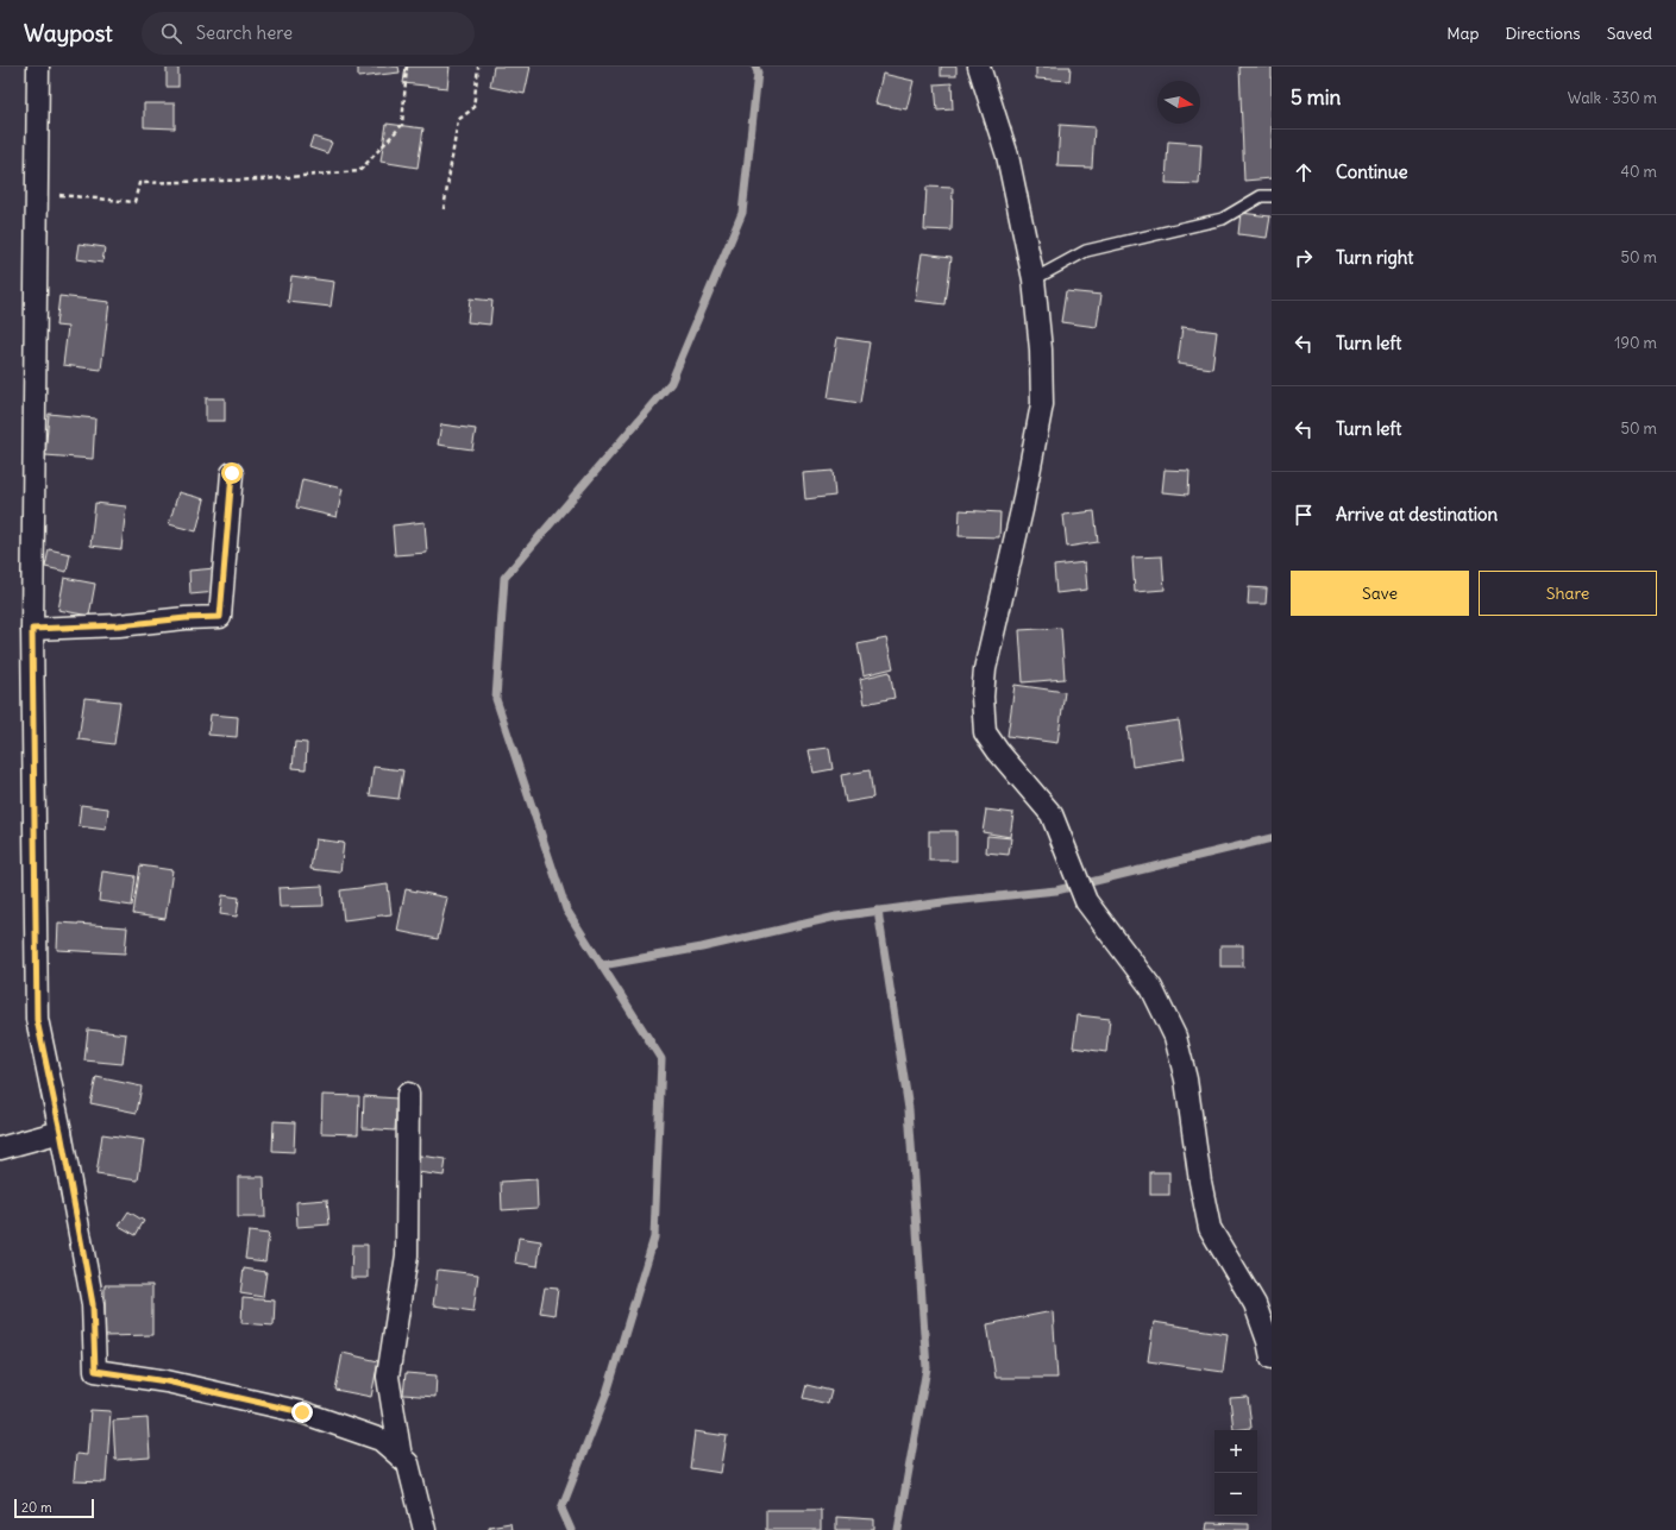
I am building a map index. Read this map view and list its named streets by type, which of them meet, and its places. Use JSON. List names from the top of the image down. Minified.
{"scale_bar":"20 m","north":"right","page":{"header":"Waypost","search":"Search here","nav":["Map","Directions","Saved"],"heading":["5 min","Walk · 330 m"],"list":[["Continue","40 m"],["Turn right","50 m"],["Turn left","190 m"],["Turn left","50 m"],"Arrive at destination"],"buttons":["Save","Share"],"map_buttons":["+","−"],"scale":"20 m"}}
